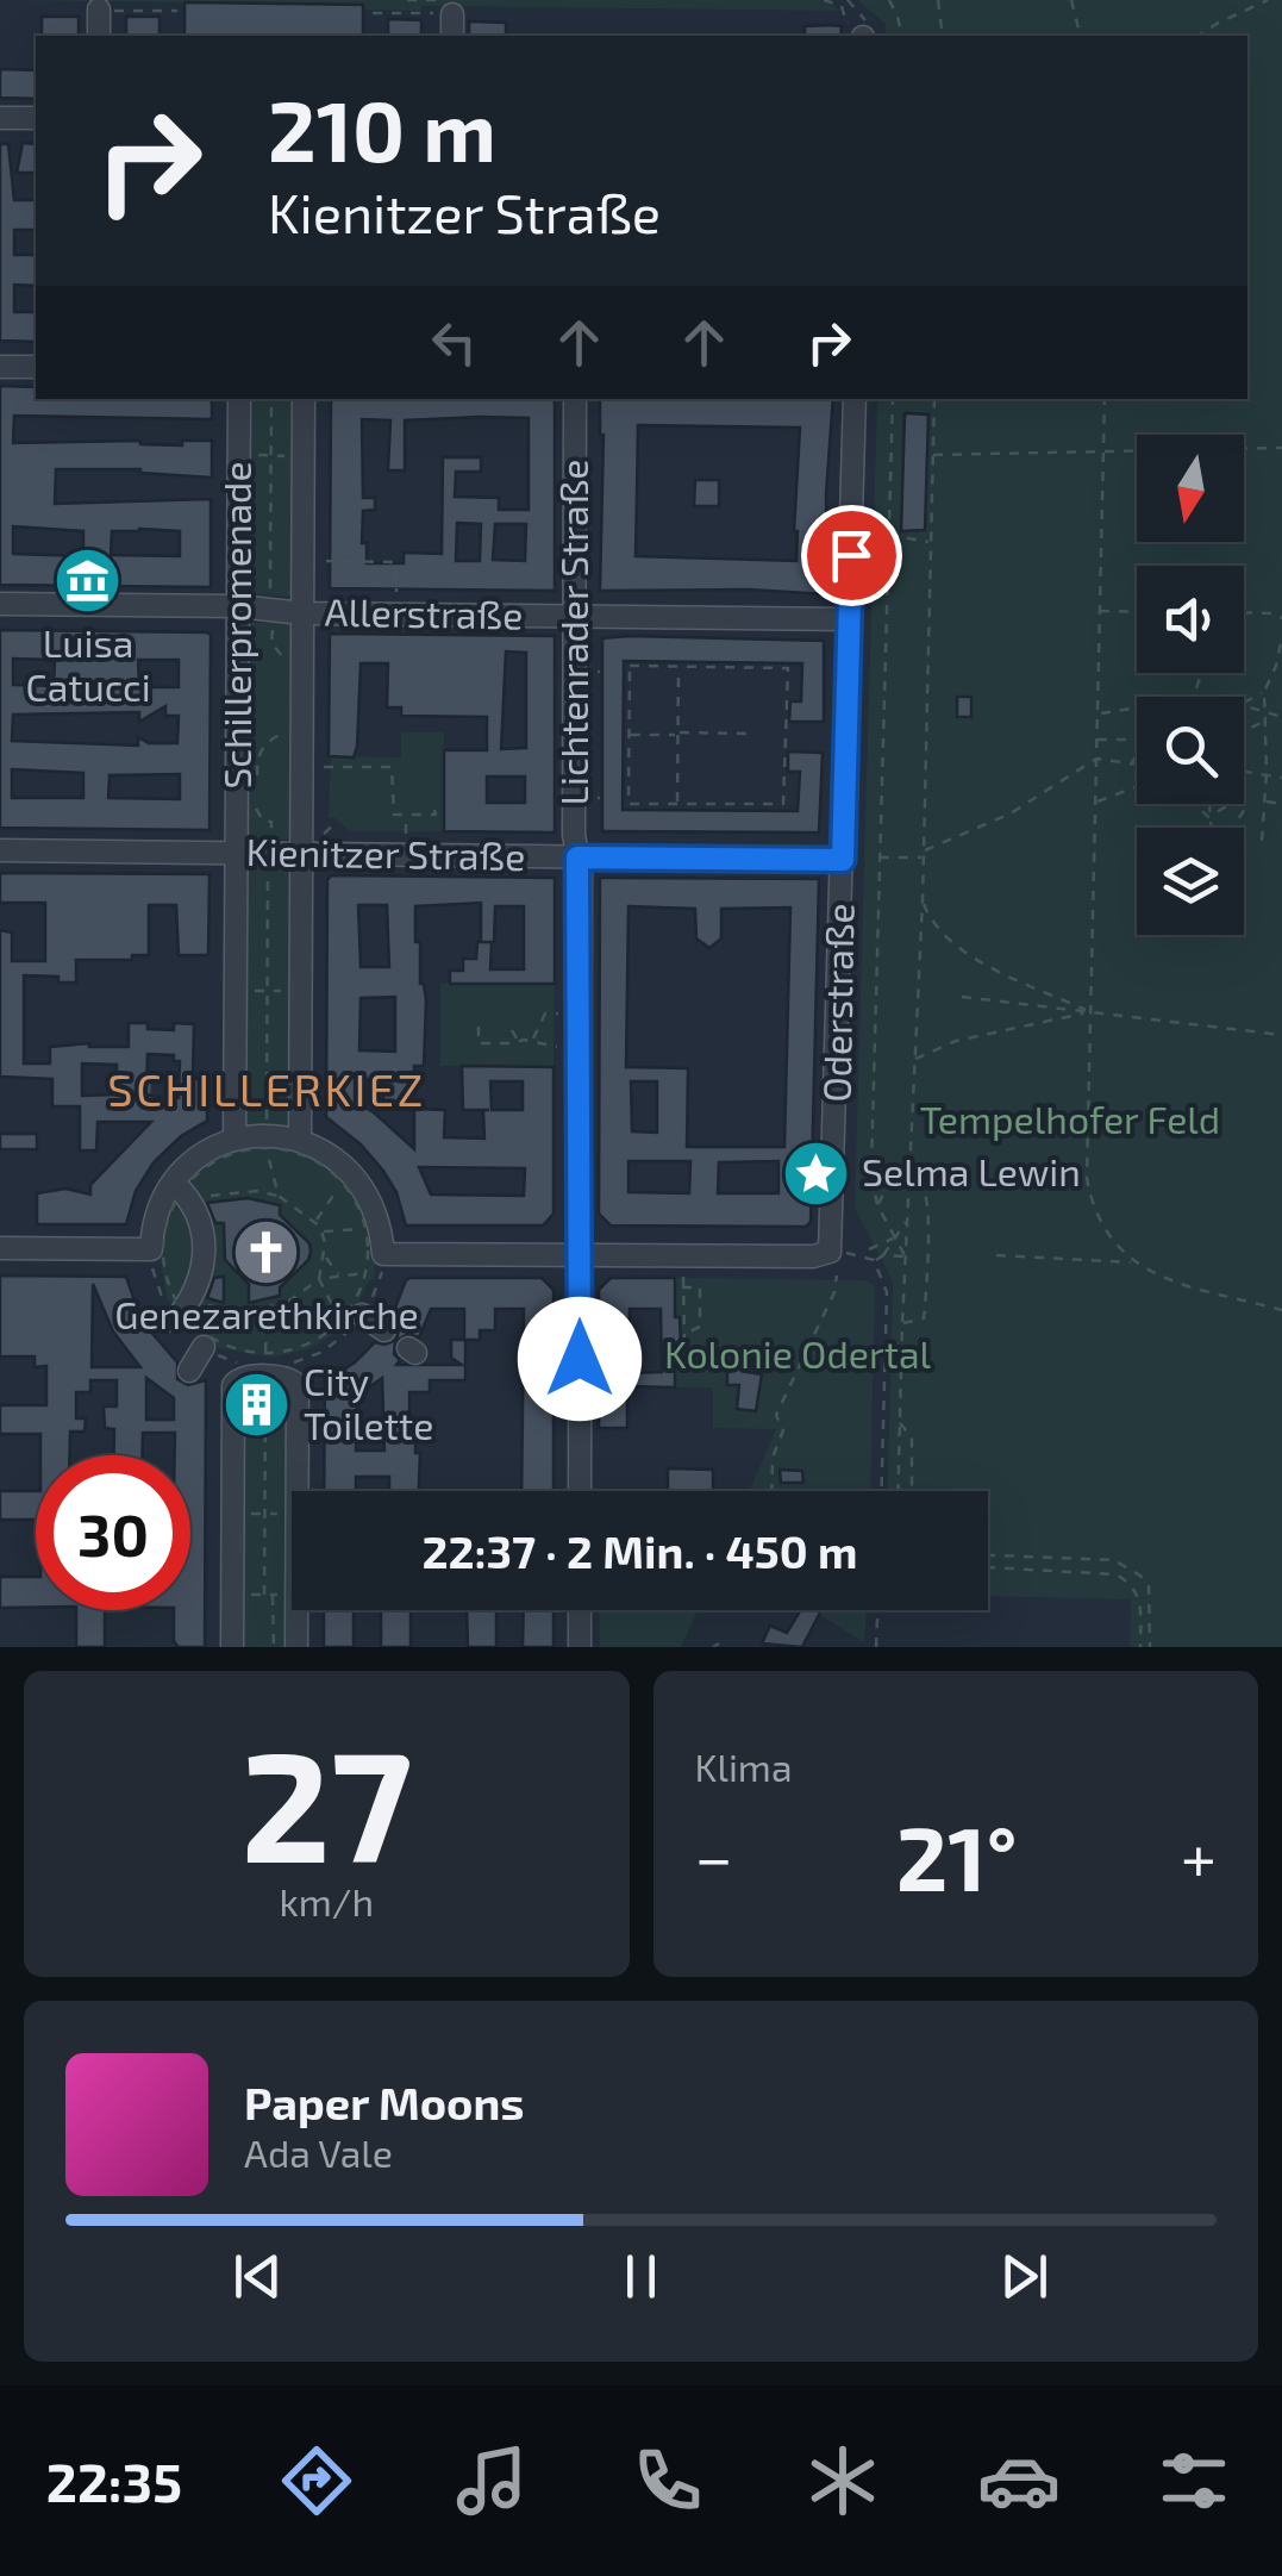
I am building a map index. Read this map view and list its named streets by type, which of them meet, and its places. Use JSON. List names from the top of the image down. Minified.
{"streets":{"street":["Allerstraße","Schillerpromenade","Lichtenrader Straße","Kienitzer Straße","Oderstraße"]},"crossings":[["Allerstraße","Schillerpromenade"],["Allerstraße","Lichtenrader Straße"],["Allerstraße","Oderstraße"],["Schillerpromenade","Kienitzer Straße"],["Lichtenrader Straße","Kienitzer Straße"],["Kienitzer Straße","Oderstraße"]],"districts":["SCHILLERKIEZ"],"parks":["Tempelhofer Feld","Kolonie Odertal"],"places":{"museum":["Luisa Catucci"],"place":["Selma Lewin"],"church":["Genezarethkirche"],"building":["City Toilette"]},"north":"bottom","page":{"turn":["210 m","Kienitzer Straße"],"limit":"30","trip":"22:37 · 2 Min. · 450 m","tile":[["27","km/h"],"Klima"],"heat":["−","21°","+"],"song":["Paper Moons","Ada Vale"],"tabs":"22:35"}}
